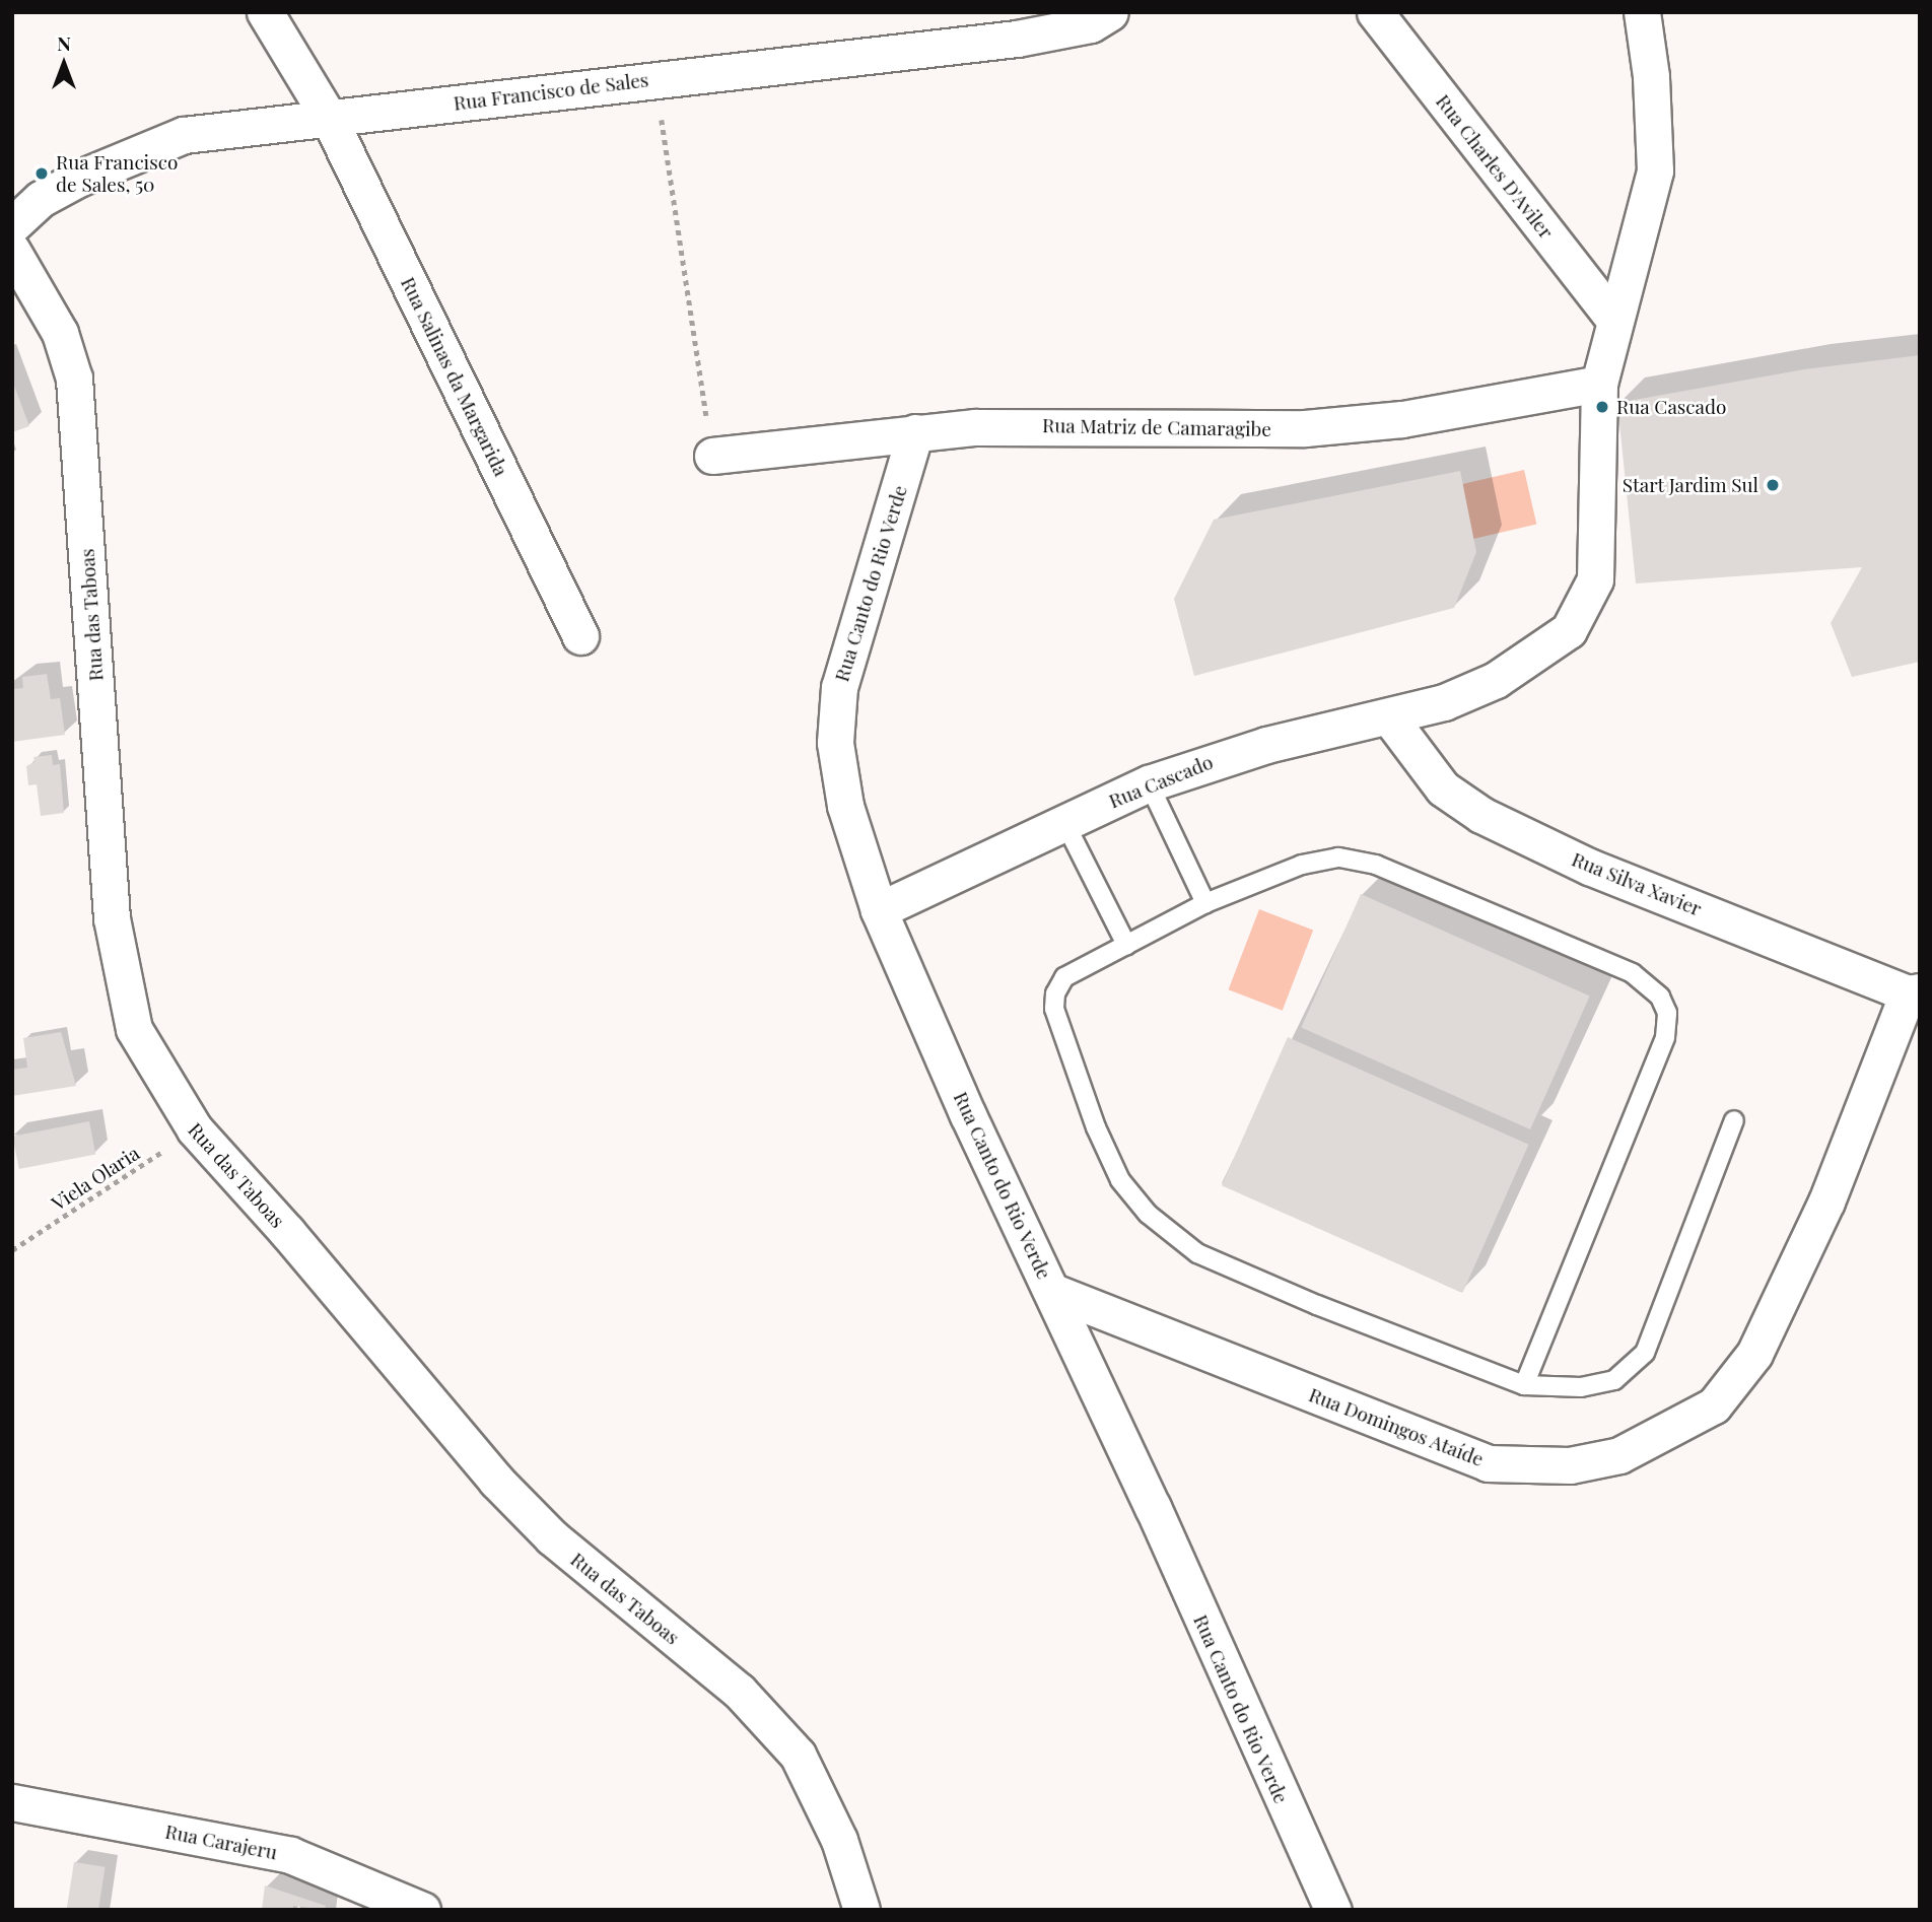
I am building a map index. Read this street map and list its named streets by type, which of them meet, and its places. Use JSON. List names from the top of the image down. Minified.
{"streets":{"street":["Rua Francisco de Sales","Rua Charles D'Aviler","Rua Salinas da Margarida","Rua Matriz de Camaragibe","Rua Canto do Rio Verde","Rua das Taboas","Rua Cascado","Rua Silva Xavier","Rua Domingos Ataíde","Rua Carajeru"],"path":["Viela Olaria"]},"crossings":[["Rua Francisco de Sales","Rua Salinas da Margarida"],["Rua Charles D'Aviler","Rua Cascado"],["Rua Matriz de Camaragibe","Rua Canto do Rio Verde"],["Rua Matriz de Camaragibe","Rua Cascado"],["Rua Canto do Rio Verde","Rua Cascado"],["Rua Canto do Rio Verde","Rua Domingos Ataíde"],["Rua das Taboas","Viela Olaria"],["Rua Cascado","Rua Silva Xavier"],["Rua Silva Xavier","Rua Domingos Ataíde"]],"places":["Rua Francisco de Sales, 50","Rua Cascado","Start Jardim Sul"],"north":"top"}
